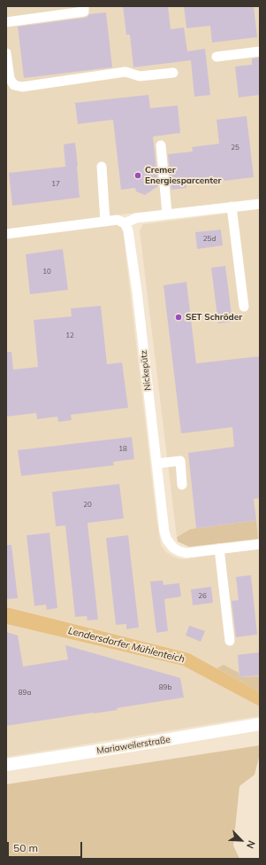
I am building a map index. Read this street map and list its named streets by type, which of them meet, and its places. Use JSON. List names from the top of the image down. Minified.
{"streets":{"main road":["Mariaweilerstraße"],"street":["Nickepütz"]},"water":["Lendersdorfer Mühlenteich"],"places":["Cremer Energiesparcenter","SET Schröder"],"house_numbers":["25","17","25d","10","12","18","20","26","89b","89a"],"scale_bar":"50 m","north":"bottom right"}
